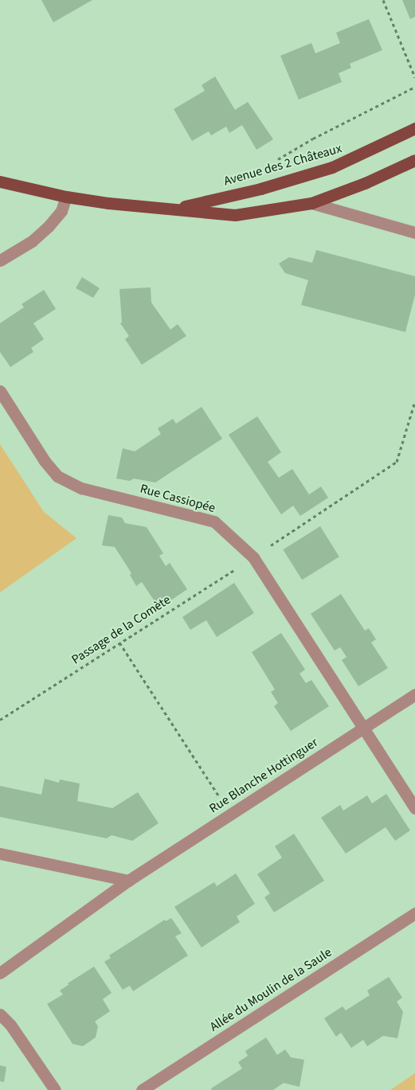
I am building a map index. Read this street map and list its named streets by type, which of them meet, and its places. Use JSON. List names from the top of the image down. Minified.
{"streets":{"main road":["Avenue des 2 Châteaux"],"street":["Rue Cassiopée","Rue Blanche Hottinguer","Allée du Moulin de la Saule"],"path":["Passage de la Comète"]},"crossings":[["Rue Cassiopée","Passage de la Comète"],["Rue Cassiopée","Rue Blanche Hottinguer"]]}
